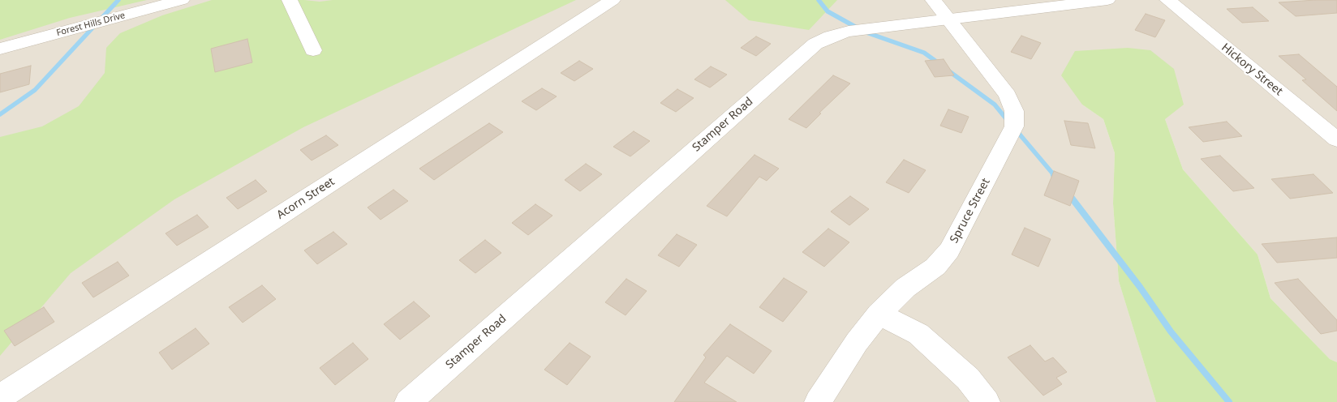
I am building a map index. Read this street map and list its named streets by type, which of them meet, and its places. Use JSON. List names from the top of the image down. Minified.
{"streets":{"street":["Forest Hills Drive","Hickory Street","Stamper Road","Acorn Street","Spruce Street"]},"crossings":[["Stamper Road","Spruce Street"]]}
